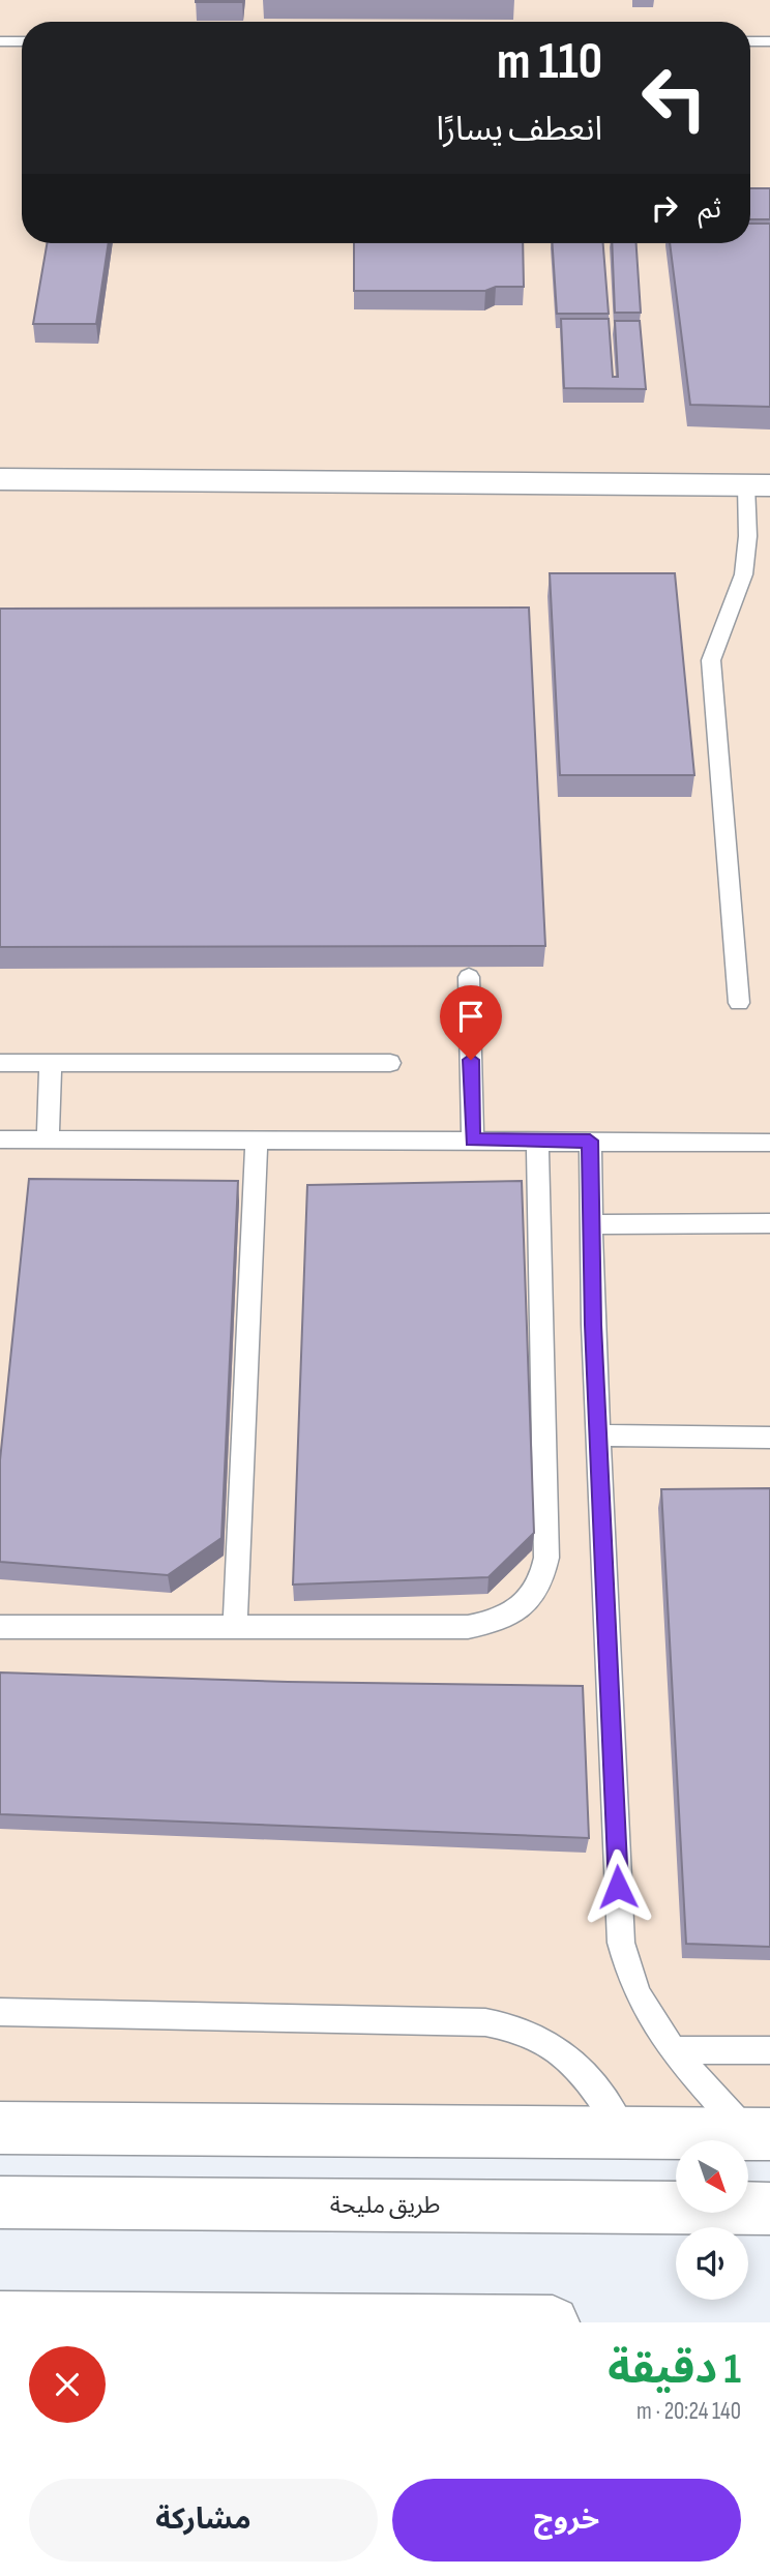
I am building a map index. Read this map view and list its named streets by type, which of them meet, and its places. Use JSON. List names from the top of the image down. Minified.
{"streets":{"street":["طريق مليحة"]},"north":"bottom right","page":{"turn":["110 m","انعطف يسارًا"],"then":"ثم","heading":["1 دقيقة","140 m · 20:24"],"buttons":["خروج","مشاركة"]}}
